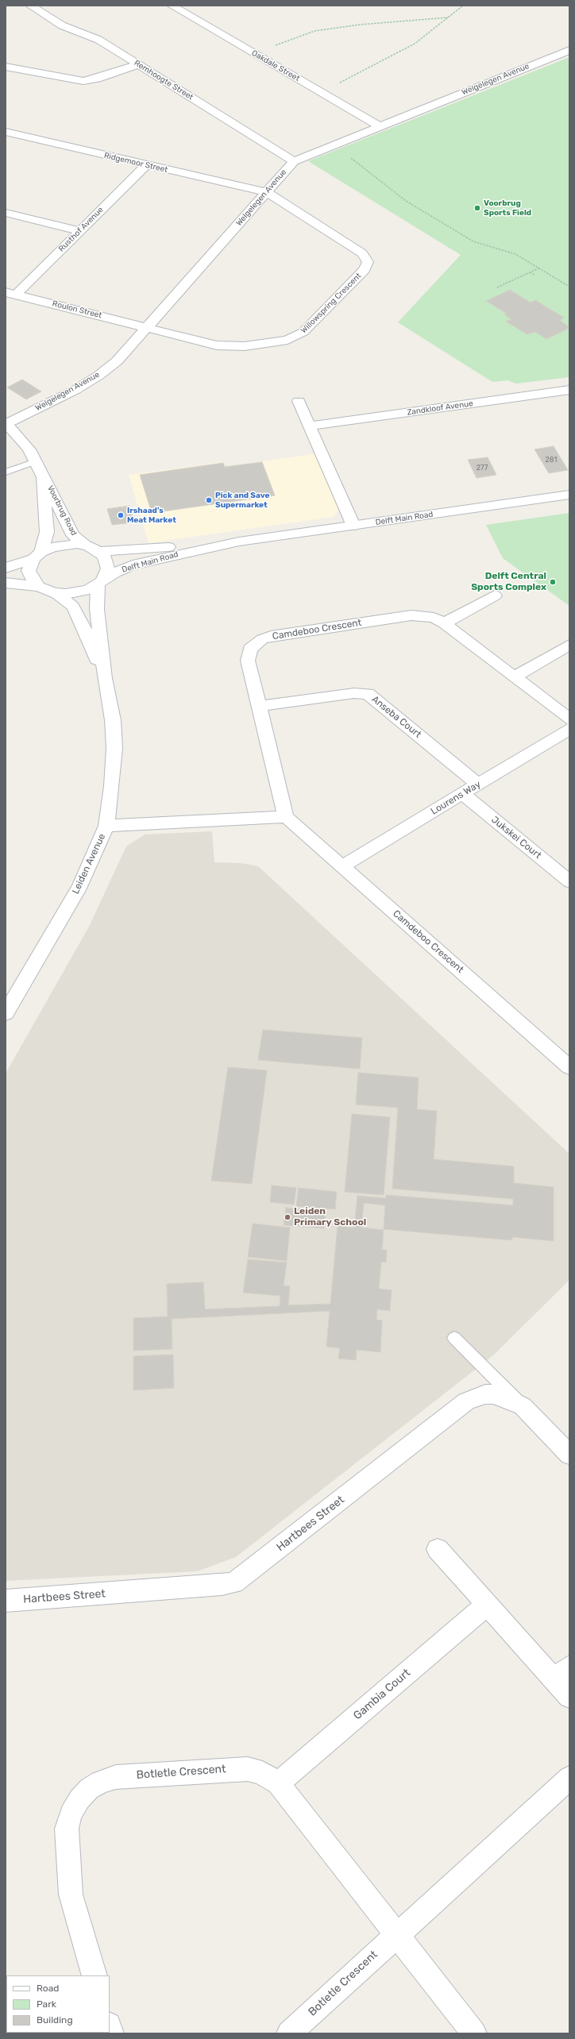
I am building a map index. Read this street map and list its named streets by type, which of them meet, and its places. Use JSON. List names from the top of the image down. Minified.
{"streets":{"street":["Oakdale Street","Welgelegen Avenue","Remhoogte Street","Ridgemoor Street","Rusthof Avenue","Willowspring Crescent","Roulon Street","Zandkloof Avenue","Voorbrug Road","Delft Main Road","Camdeboo Crescent","Anseba Court","Lourens Way","Jukskei Court","Leiden Avenue","Hartbees Street","Gambia Court","Botletle Crescent"]},"crossings":[["Oakdale Street","Welgelegen Avenue"],["Welgelegen Avenue","Remhoogte Street"],["Welgelegen Avenue","Ridgemoor Street"],["Welgelegen Avenue","Willowspring Crescent"],["Welgelegen Avenue","Roulon Street"],["Welgelegen Avenue","Voorbrug Road"],["Ridgemoor Street","Rusthof Avenue"],["Ridgemoor Street","Willowspring Crescent"],["Rusthof Avenue","Roulon Street"],["Willowspring Crescent","Roulon Street"],["Voorbrug Road","Delft Main Road"],["Voorbrug Road","Leiden Avenue"],["Delft Main Road","Leiden Avenue"],["Camdeboo Crescent","Anseba Court"],["Camdeboo Crescent","Lourens Way"],["Anseba Court","Lourens Way"],["Lourens Way","Jukskei Court"],["Gambia Court","Botletle Crescent"]],"places":["Voorbrug Sports Field","Pick and Save Supermarket","Irshaad's Meat Market","Delft Central Sports Complex","Leiden Primary School"],"house_numbers":["281","277"],"legend":["Road","Park","Building"]}
